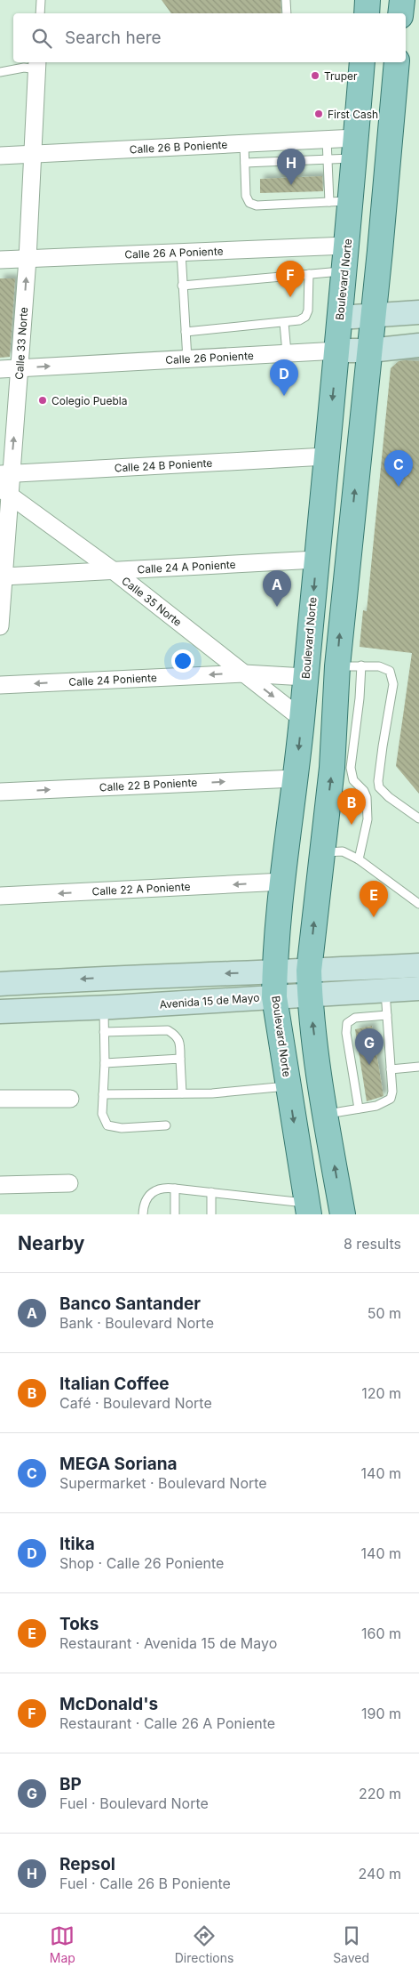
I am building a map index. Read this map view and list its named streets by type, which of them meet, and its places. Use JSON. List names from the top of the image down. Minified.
{"streets":{"main road":["Boulevard Norte","Calle 26 Poniente","Avenida 15 de Mayo"],"street":["Calle 26 B Poniente","Calle 26 A Poniente","Calle 33 Norte","Calle 24 B Poniente","Calle 24 A Poniente","Calle 35 Norte","Calle 24 Poniente","Calle 22 B Poniente","Calle 22 A Poniente"]},"crossings":[["Calle 26 B Poniente","Boulevard Norte"],["Calle 26 B Poniente","Calle 33 Norte"],["Calle 26 A Poniente","Boulevard Norte"],["Calle 26 A Poniente","Calle 33 Norte"],["Boulevard Norte","Calle 26 Poniente"],["Boulevard Norte","Calle 24 B Poniente"],["Boulevard Norte","Calle 24 A Poniente"],["Boulevard Norte","Calle 35 Norte"],["Boulevard Norte","Calle 24 Poniente"],["Boulevard Norte","Calle 22 B Poniente"],["Boulevard Norte","Calle 22 A Poniente"],["Boulevard Norte","Avenida 15 de Mayo"],["Calle 33 Norte","Calle 26 Poniente"],["Calle 33 Norte","Calle 24 B Poniente"],["Calle 33 Norte","Calle 24 A Poniente"],["Calle 33 Norte","Calle 35 Norte"],["Calle 24 A Poniente","Calle 35 Norte"],["Calle 35 Norte","Calle 24 Poniente"]],"one_way":["Calle 33 Norte","Calle 26 Poniente","Calle 24 Poniente","Calle 22 B Poniente","Calle 22 A Poniente"],"places":["Truper","First Cash","Colegio Puebla"],"page":{"search":"Search here","pins":["H","F","D","C","A","B","E","G"],"heading":["Nearby","8 results"],"list":[{"mark":"A","name":"Banco Santander","note":"Bank · Boulevard Norte","value":"50 m"},{"mark":"B","name":"Italian Coffee","note":"Café · Boulevard Norte","value":"120 m"},{"mark":"C","name":"MEGA Soriana","note":"Supermarket · Boulevard Norte","value":"140 m"},{"mark":"D","name":"Itika","note":"Shop · Calle 26 Poniente","value":"140 m"},{"mark":"E","name":"Toks","note":"Restaurant · Avenida 15 de Mayo","value":"160 m"},{"mark":"F","name":"McDonald's","note":"Restaurant · Calle 26 A Poniente","value":"190 m"},{"mark":"G","name":"BP","note":"Fuel · Boulevard Norte","value":"220 m"},{"mark":"H","name":"Repsol","note":"Fuel · Calle 26 B Poniente","value":"240 m"}],"nav":["Map","Directions","Saved"]}}
